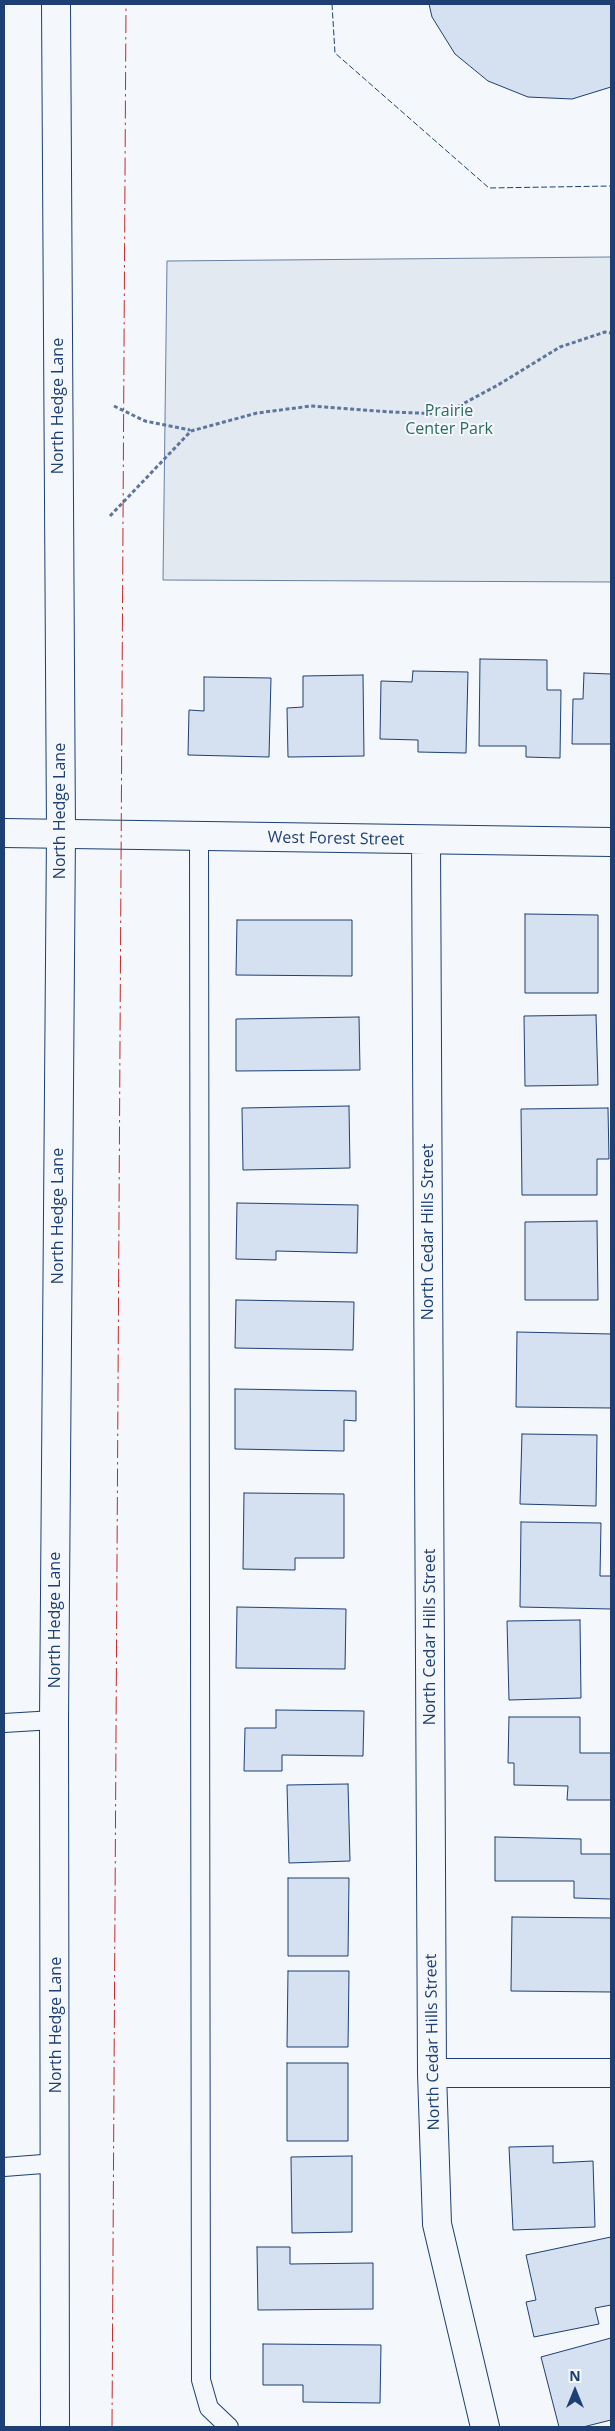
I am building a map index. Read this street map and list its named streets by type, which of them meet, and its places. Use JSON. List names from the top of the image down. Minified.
{"streets":{"street":["North Hedge Lane","West Forest Street","North Cedar Hills Street"]},"crossings":[["North Hedge Lane","West Forest Street"],["West Forest Street","North Cedar Hills Street"]],"parks":["Prairie Center Park"],"north":"top"}
